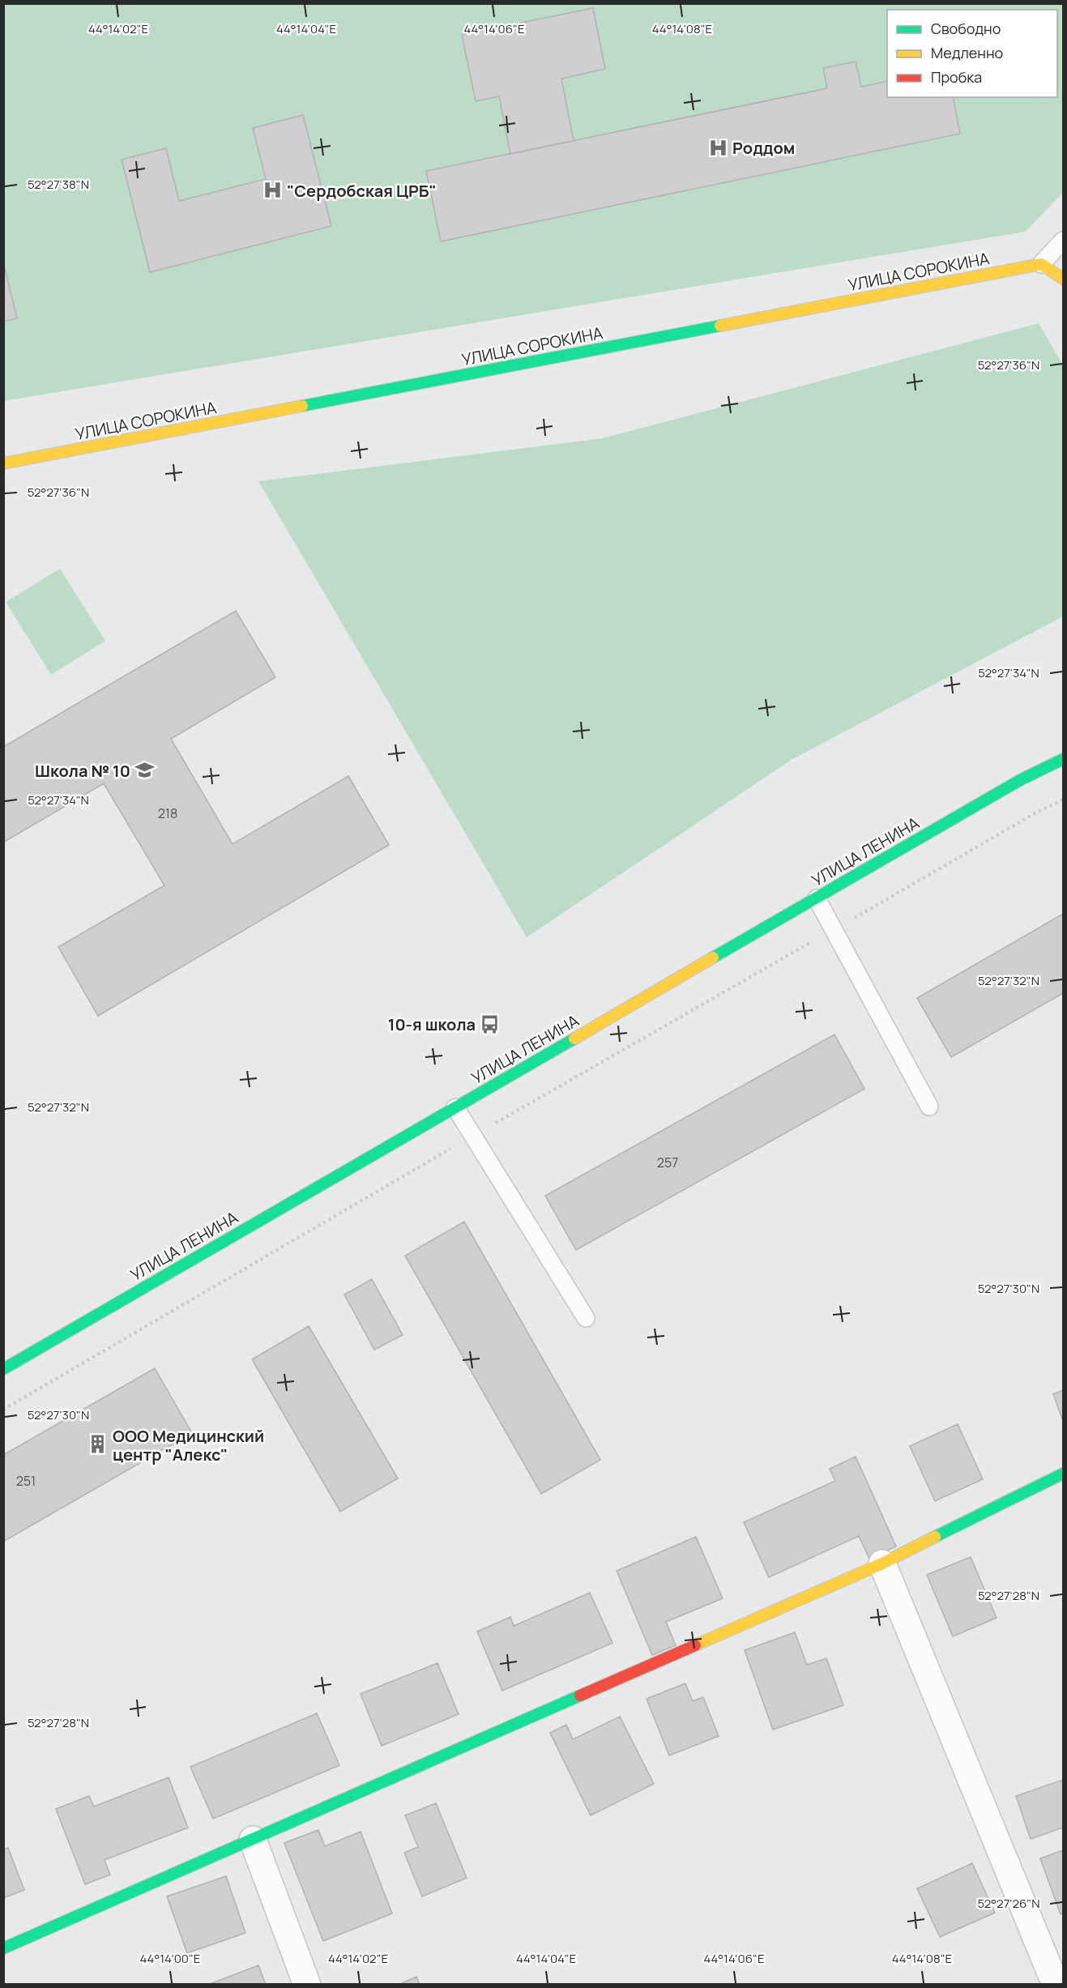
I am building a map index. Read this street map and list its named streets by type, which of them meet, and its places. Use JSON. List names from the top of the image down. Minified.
{"streets":{"street":["УЛИЦА СОРОКИНА","УЛИЦА ЛЕНИНА"]},"places":{"hospital":["Роддом","\"Сердобская ЦРБ\""],"school or university":["Школа № 10"],"bus stop":["10-я школа"],"building":["ООО Медицинский центр \"Алекс\""]},"house_numbers":["218","257","251"],"legend":["Свободно","Медленно","Пробка"],"coordinates":["44°14'02\"E","44°14'04\"E","44°14'06\"E","44°14'08\"E","52°27'38\"N","52°27'36\"N","52°27'34\"N","52°27'32\"N","52°27'30\"N","52°27'28\"N","52°27'26\"N","44°14'00\"E"]}
